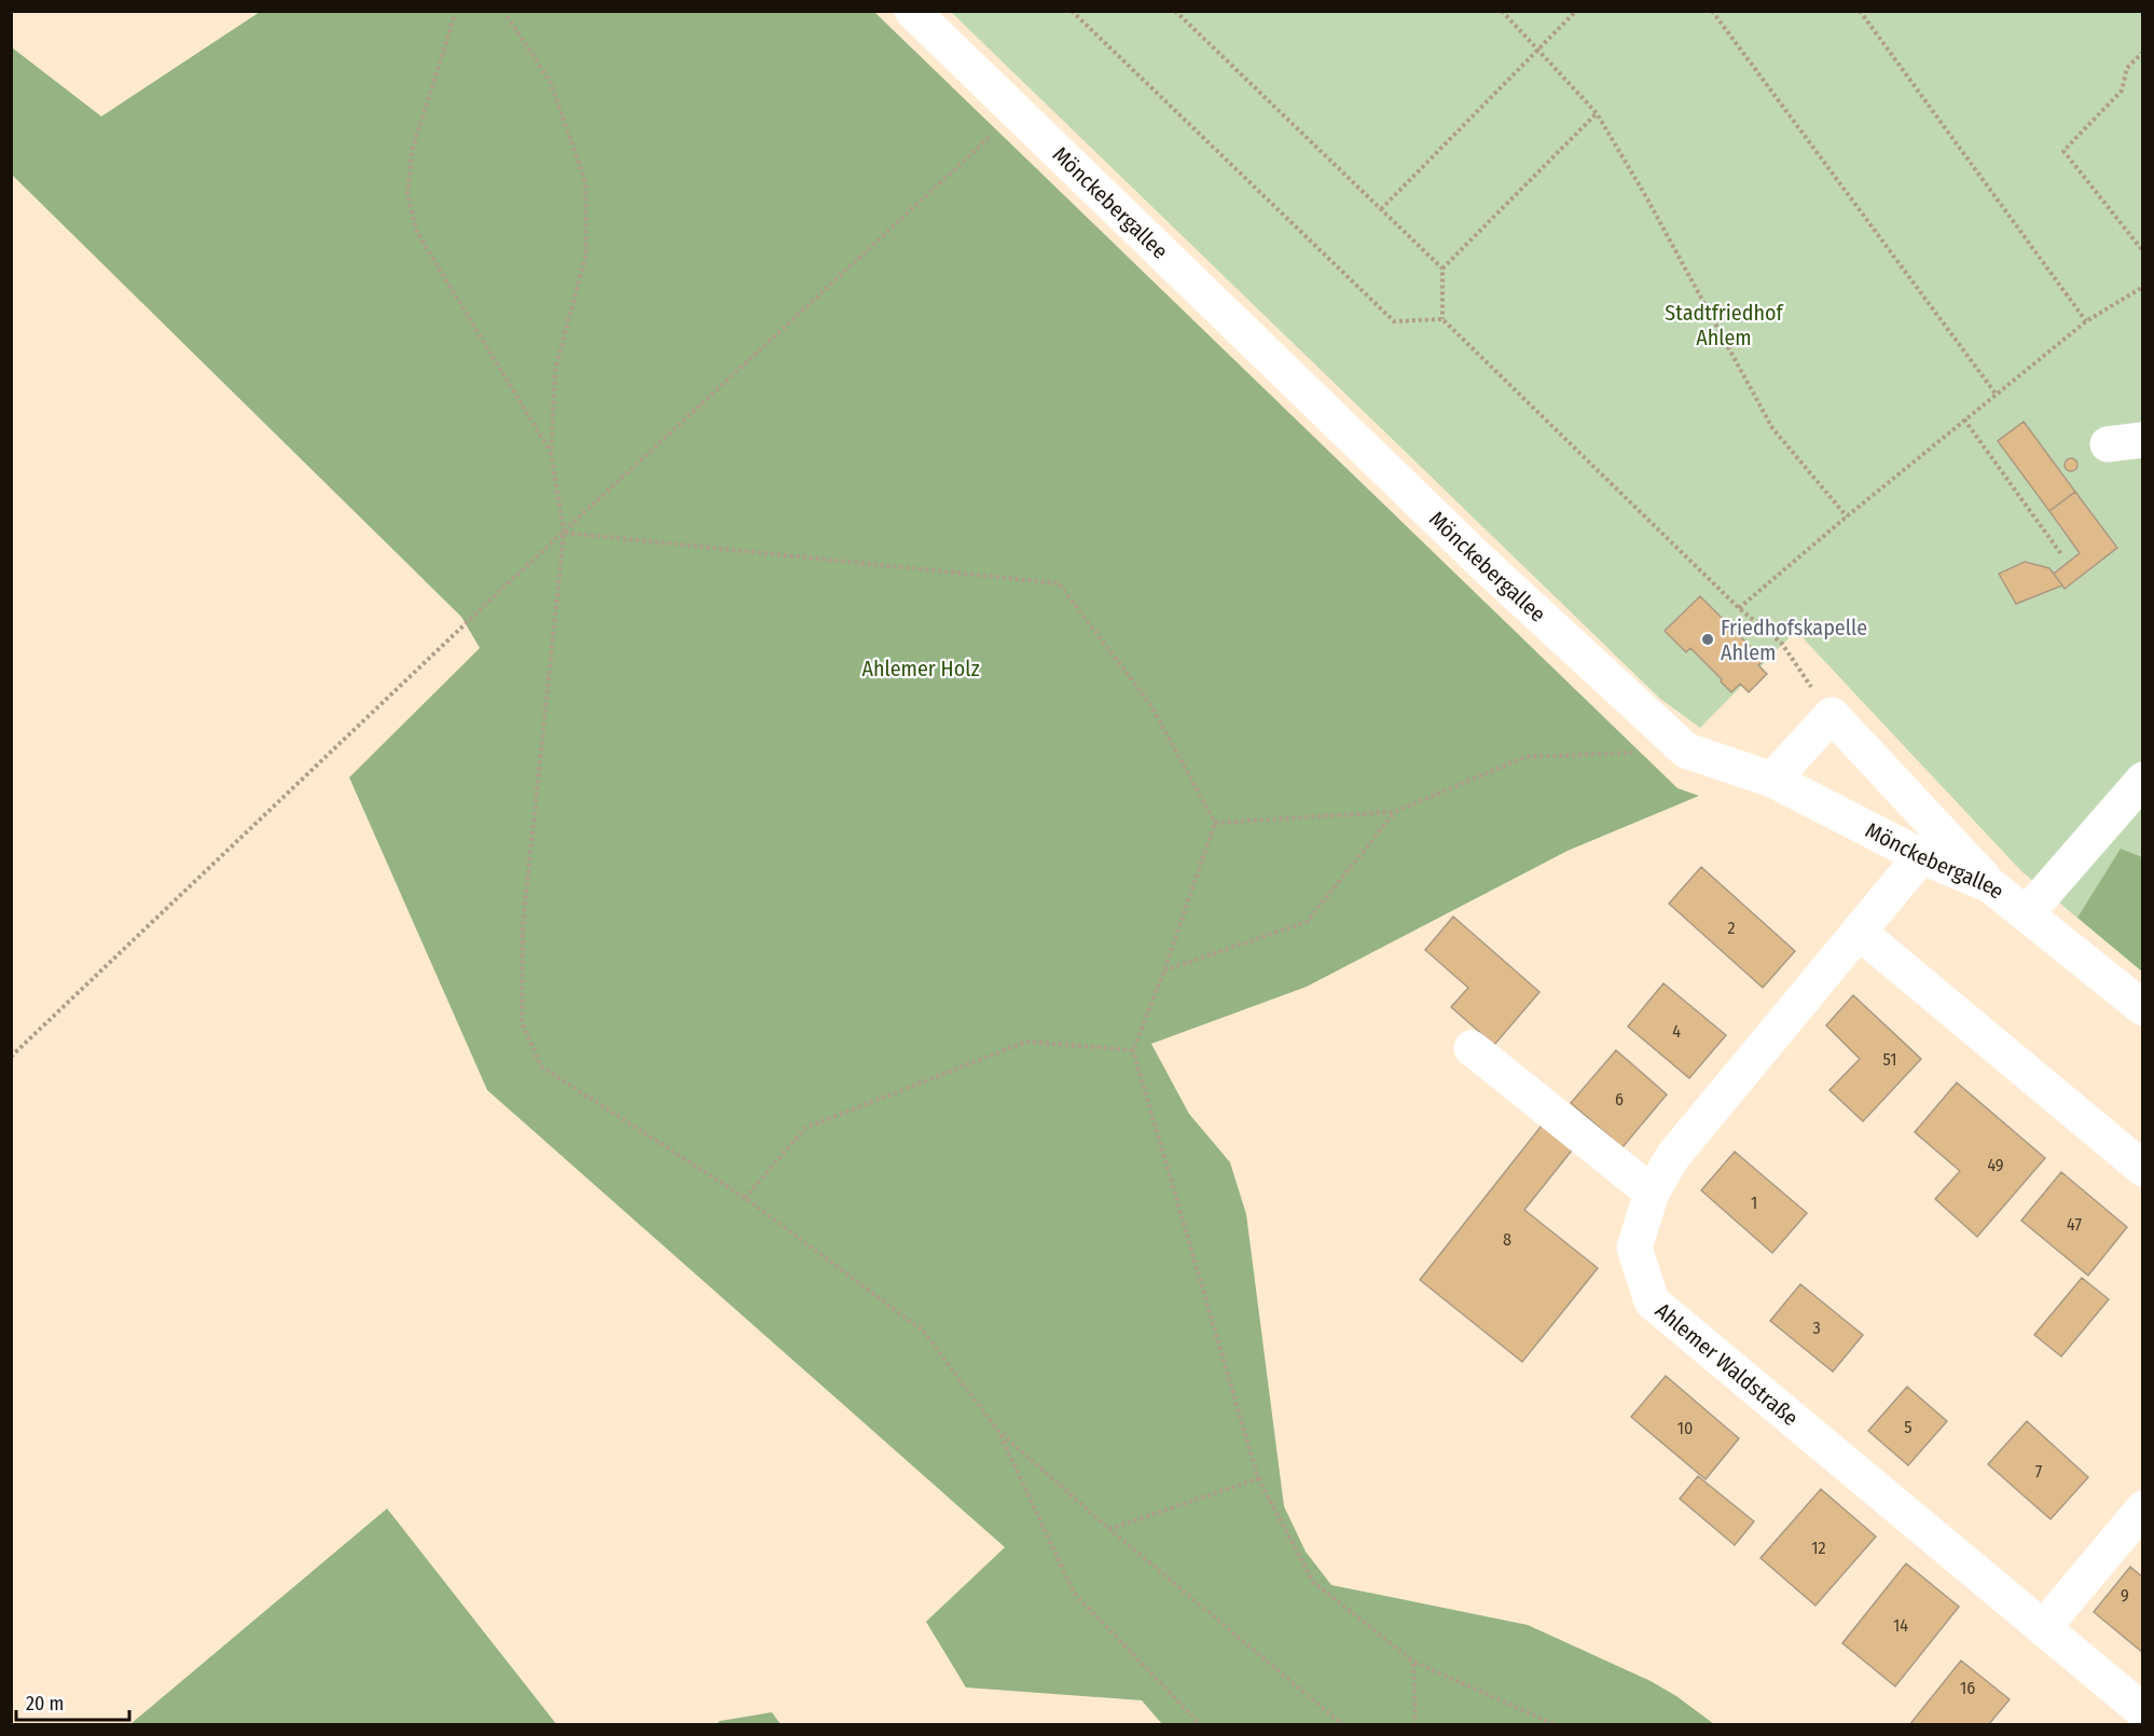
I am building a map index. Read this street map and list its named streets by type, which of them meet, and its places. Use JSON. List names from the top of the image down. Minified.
{"streets":{"street":["Mönckebergallee","Ahlemer Waldstraße"]},"crossings":[["Mönckebergallee","Ahlemer Waldstraße"]],"parks":["Stadtfriedhof Ahlem","Ahlemer Holz"],"places":["Friedhofskapelle Ahlem"],"house_numbers":["2","4","51","6","49","1","47","8","3","5","10","7","12","9","14","16"],"scale_bar":"20 m"}
